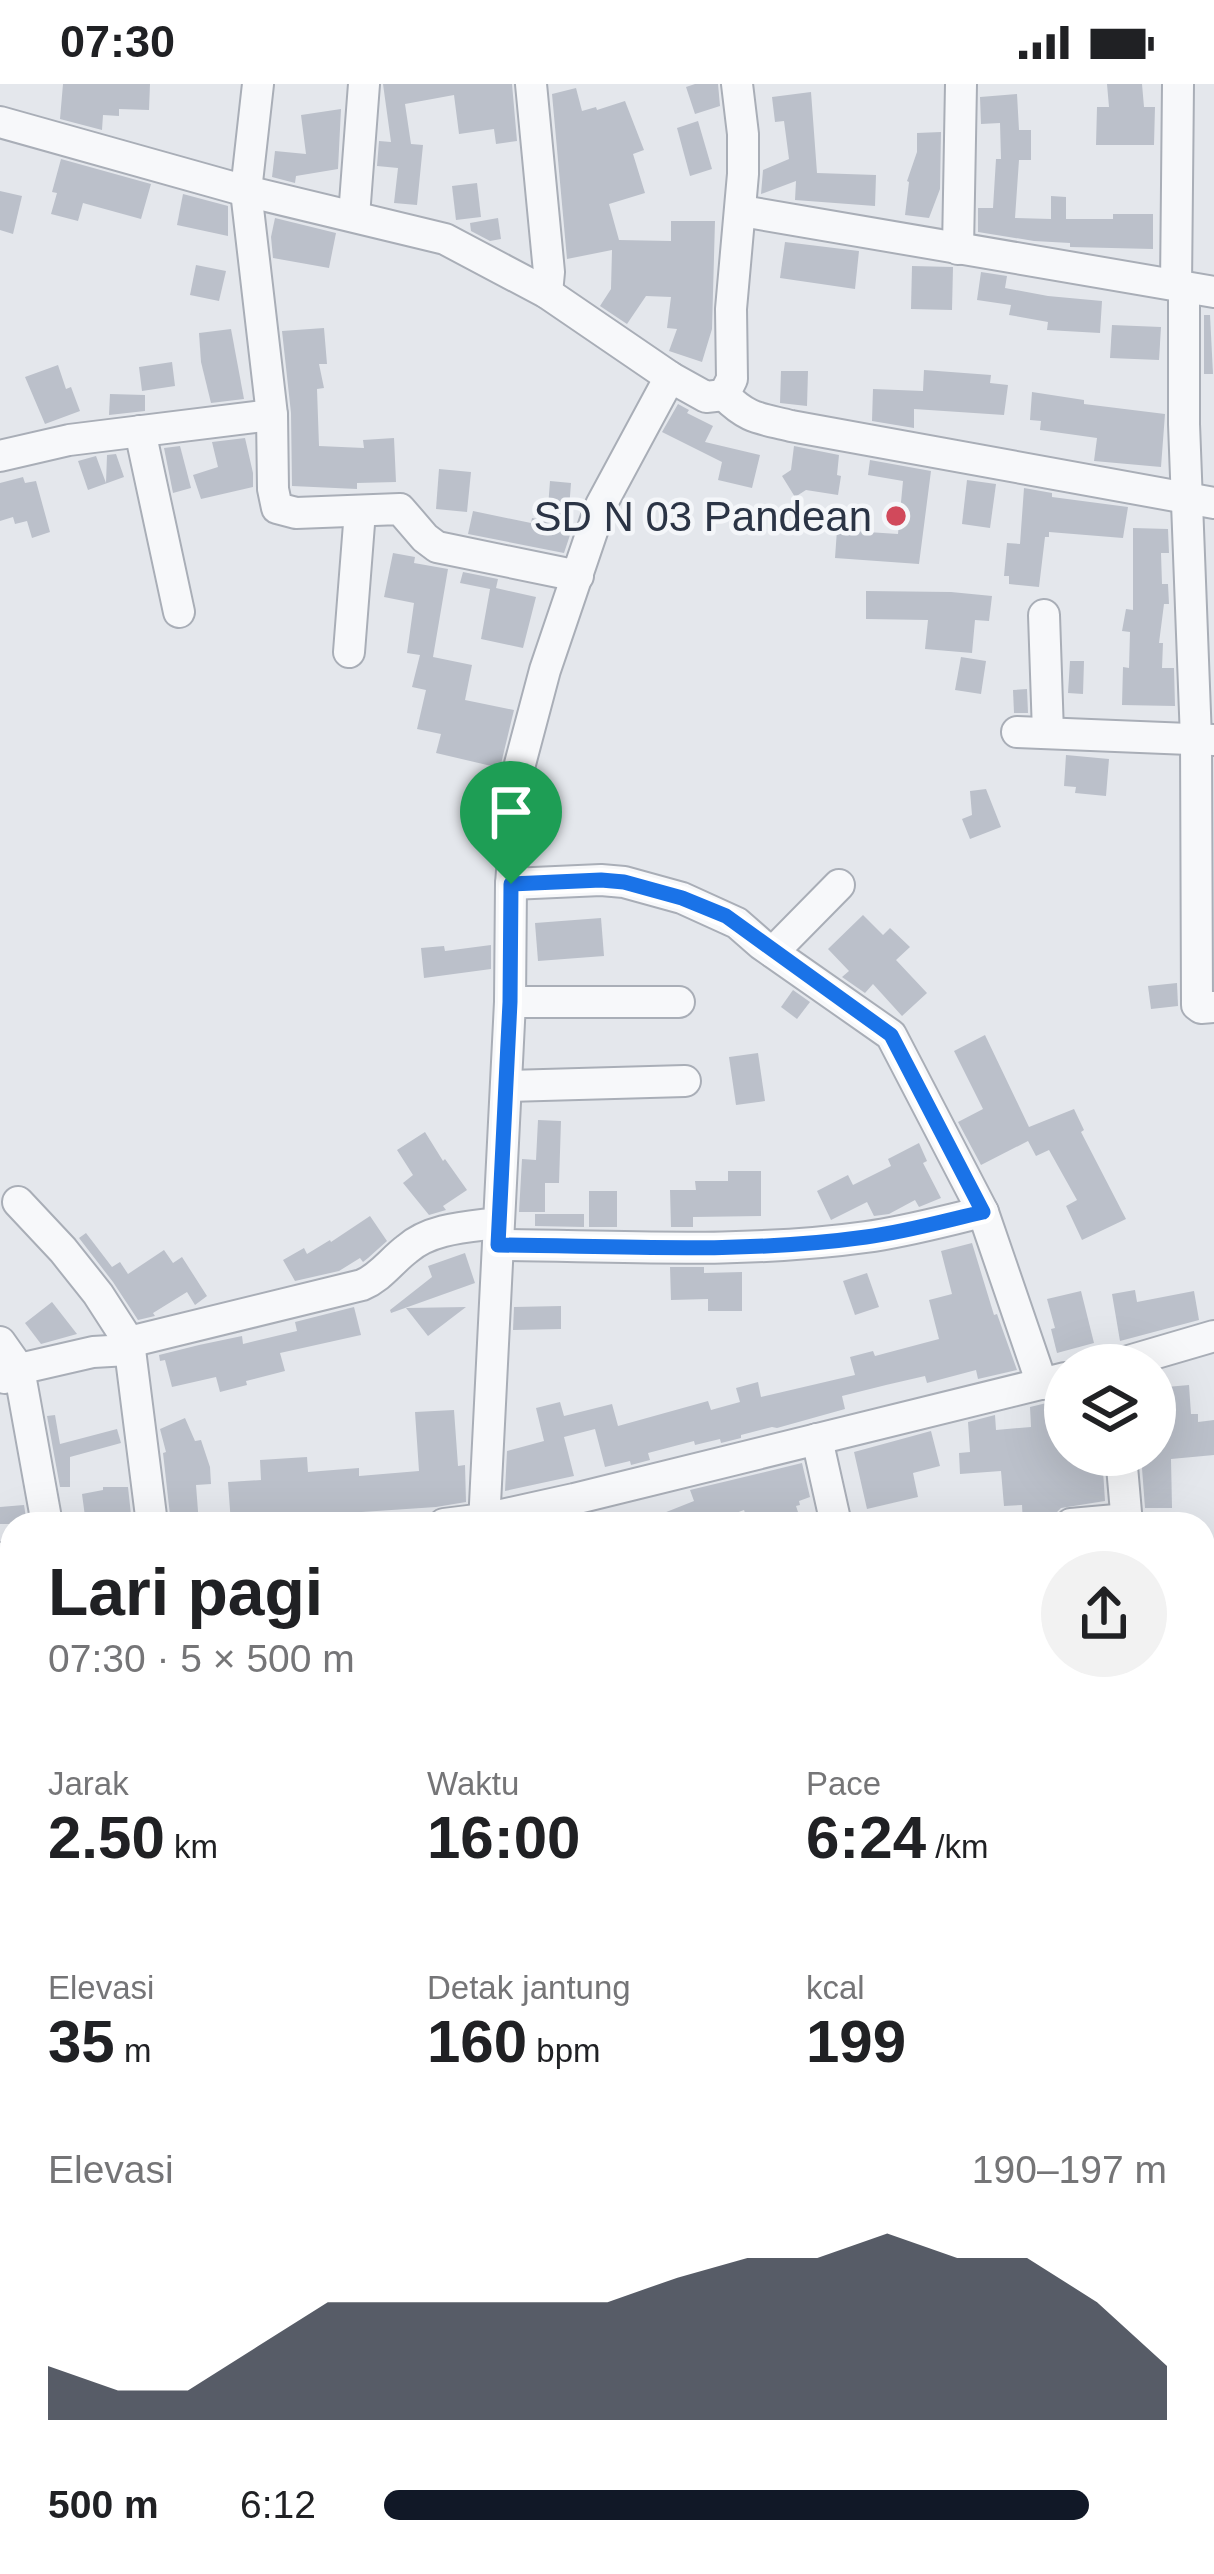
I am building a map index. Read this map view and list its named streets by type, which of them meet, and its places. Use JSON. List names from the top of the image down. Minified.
{"places":["SD N 03 Pandean"],"page":{"status":"07:30","heading":["Lari pagi","07:30 · 5 × 500 m"],"stats":[["Jarak","2.50 km"],["Waktu","16:00"],["Pace","6:24 /km"],["Elevasi","35 m"],["Detak jantung","160 bpm"],["kcal","199"]],"chart":["Elevasi","190–197 m"],"list":[{"name":"500 m","note":"6:12"}]}}
